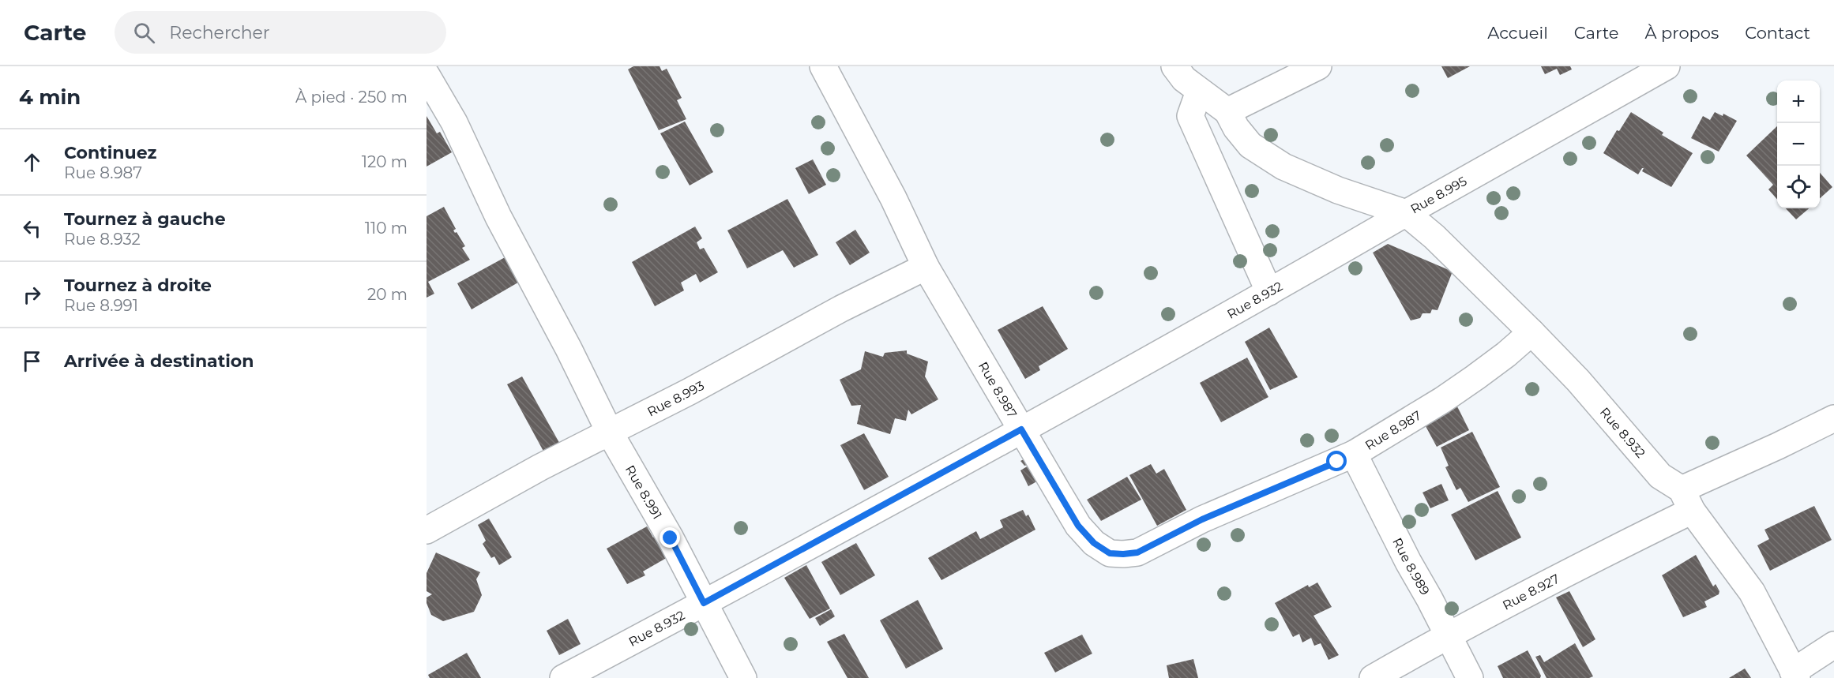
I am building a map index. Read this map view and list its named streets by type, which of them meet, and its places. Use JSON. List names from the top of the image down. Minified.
{"streets":{"street":["Rue 8.995","Rue 8.932","Rue 8.987","Rue 8.993","Rue 8.991","Rue 8.989","Rue 8.927"]},"crossings":[["Rue 8.995","Rue 8.932"],["Rue 8.932","Rue 8.987"],["Rue 8.932","Rue 8.991"],["Rue 8.932","Rue 8.927"],["Rue 8.987","Rue 8.993"],["Rue 8.987","Rue 8.989"],["Rue 8.993","Rue 8.991"],["Rue 8.989","Rue 8.927"]],"page":{"header":"Carte","search":"Rechercher","nav":["Accueil","Carte","À propos","Contact"],"heading":["4 min","À pied · 250 m"],"map_buttons":["+","−"],"list":[["Continuez","Rue 8.987","120 m"],["Tournez à gauche","Rue 8.932","110 m"],["Tournez à droite","Rue 8.991","20 m"],"Arrivée à destination"]}}
